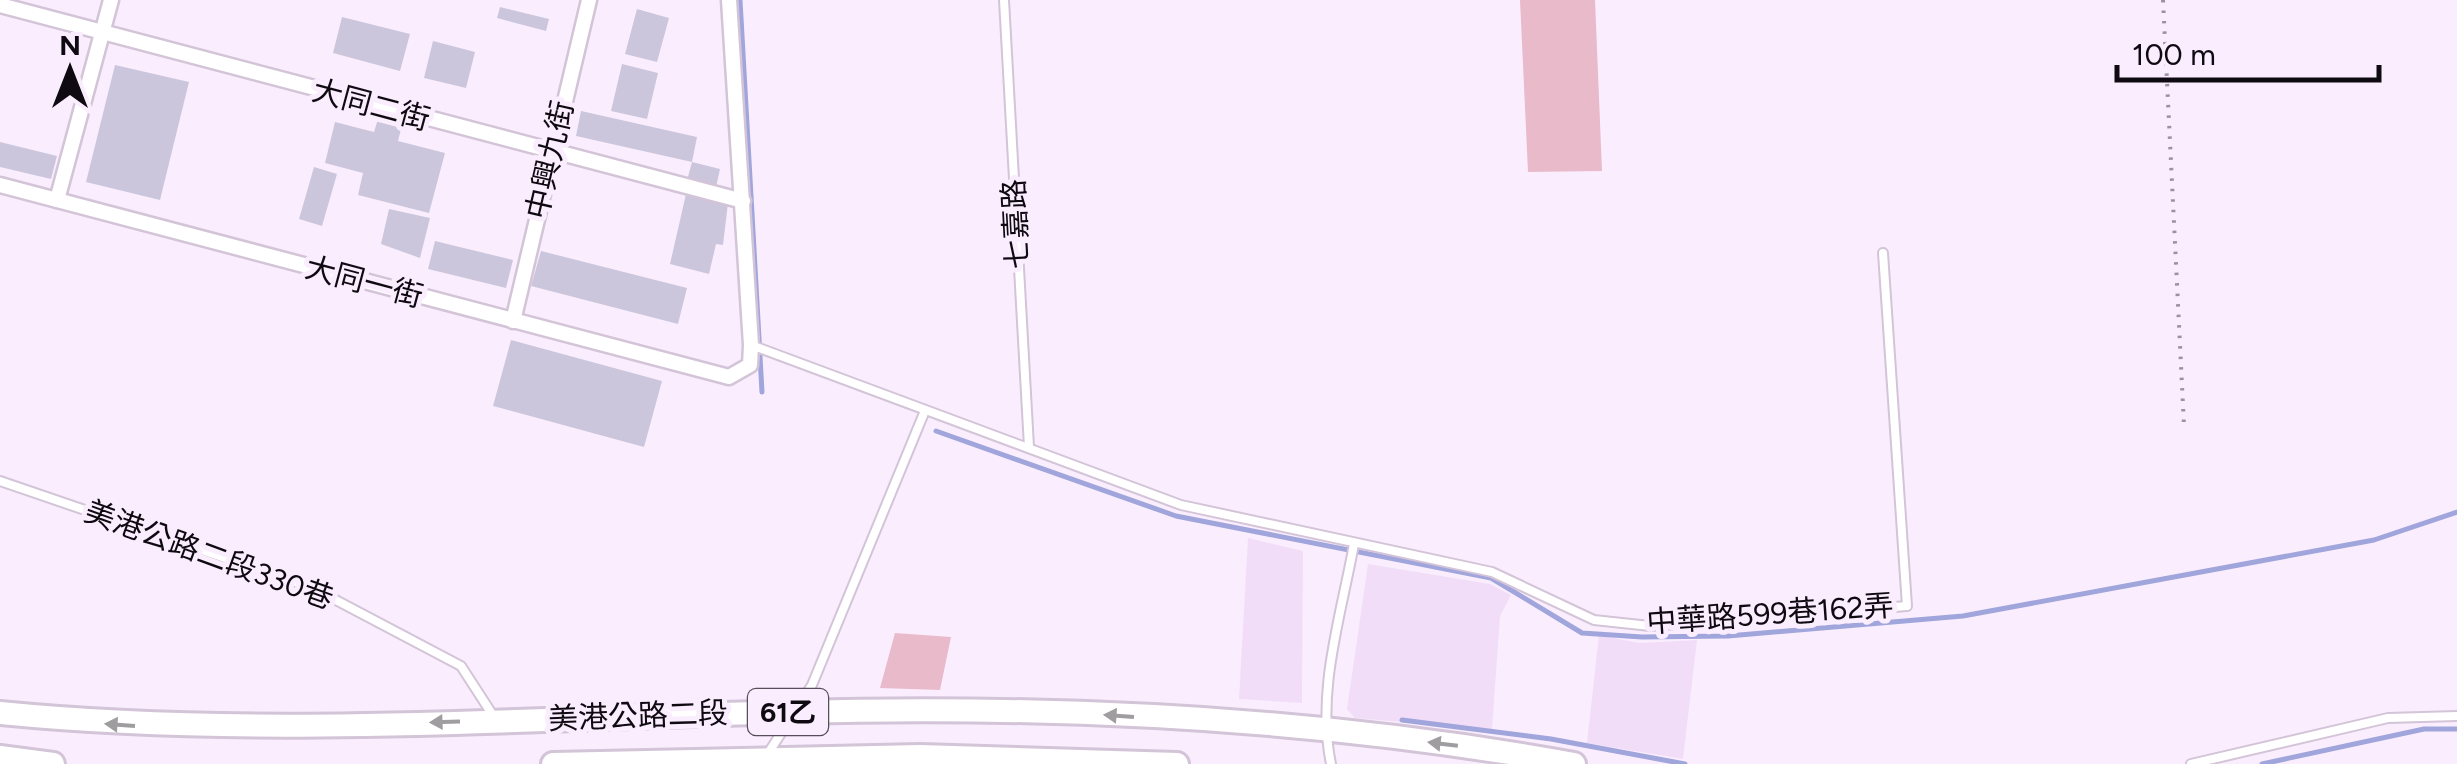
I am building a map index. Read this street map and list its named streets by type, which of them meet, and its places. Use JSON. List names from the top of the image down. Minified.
{"streets":{"main road":["61乙","美港公路二段"],"street":["大同二街","中興九街","大同一街"],"lane":["七嘉路","美港公路二段330巷","中華路599巷162弄"]},"crossings":[["大同二街","中興九街"],["中興九街","大同一街"],["美港公路二段330巷","美港公路二段"]],"scale_bar":"100 m","north":"top"}
